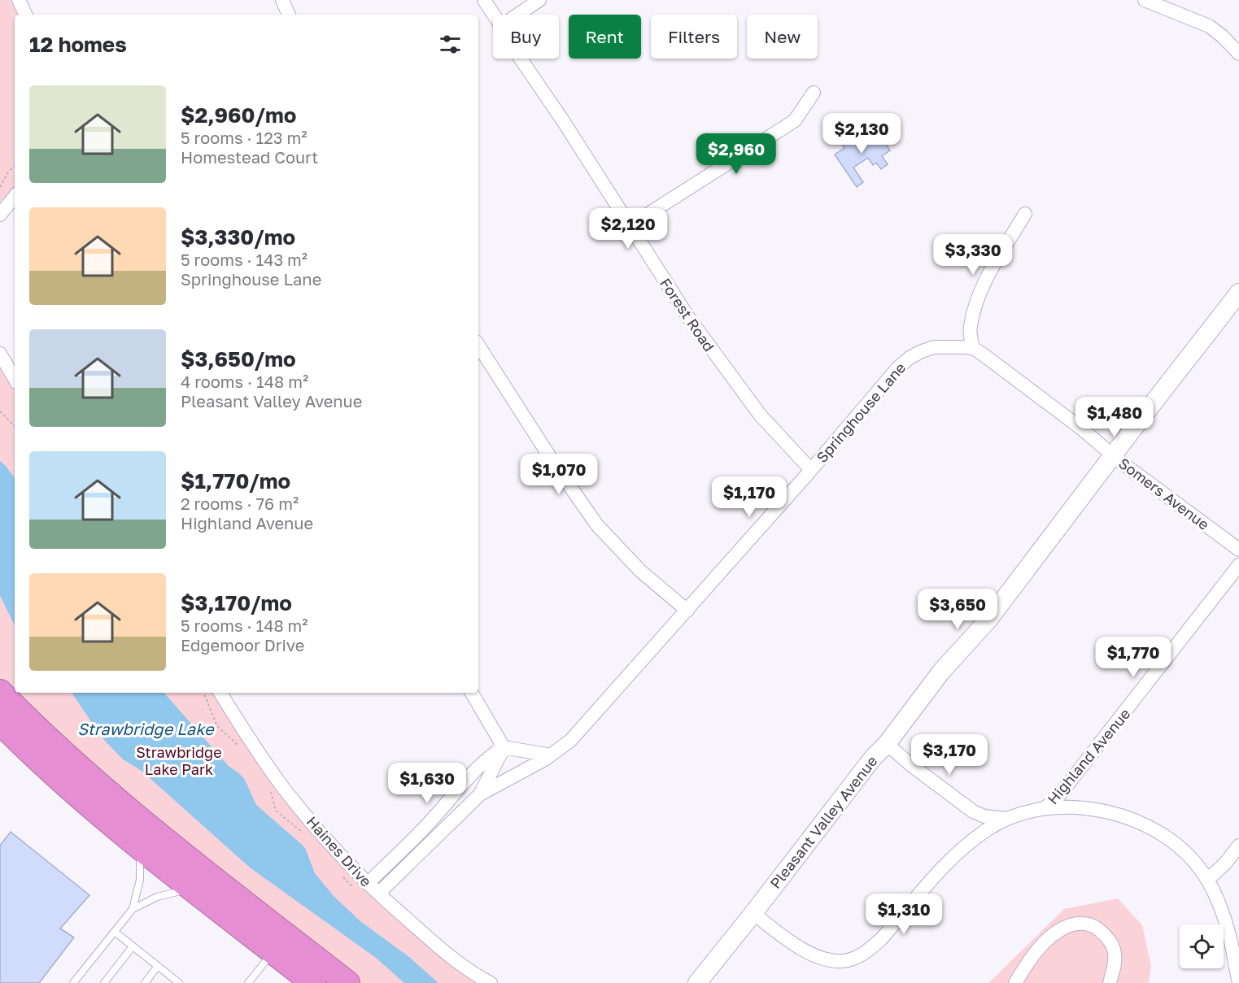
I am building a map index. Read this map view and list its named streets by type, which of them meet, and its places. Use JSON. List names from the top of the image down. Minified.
{"streets":{"street":["Forest Road","Springhouse Lane","Somers Avenue","Highland Avenue","Pleasant Valley Avenue","Haines Drive"]},"crossings":[["Forest Road","Springhouse Lane"],["Springhouse Lane","Somers Avenue"],["Springhouse Lane","Haines Drive"],["Somers Avenue","Pleasant Valley Avenue"]],"water":["Strawbridge Lake"],"parks":["Strawbridge Lake Park"],"page":{"chip":["Buy","Rent","Filters","New"],"heading":"12 homes","list":[{"name":"$2,960/mo","note":"5 rooms · 123 m² · Homestead Court"},{"name":"$3,330/mo","note":"5 rooms · 143 m² · Springhouse Lane"},{"name":"$3,650/mo","note":"4 rooms · 148 m² · Pleasant Valley Avenue"},{"name":"$1,770/mo","note":"2 rooms · 76 m² · Highland Avenue"},{"name":"$3,170/mo","note":"5 rooms · 148 m² · Edgemoor Drive"}],"price":["$2,130","$2,960","$2,120","$3,330","$1,480","$1,070","$1,170","$3,650","$1,770","$3,170","$1,630","$1,310"]}}
